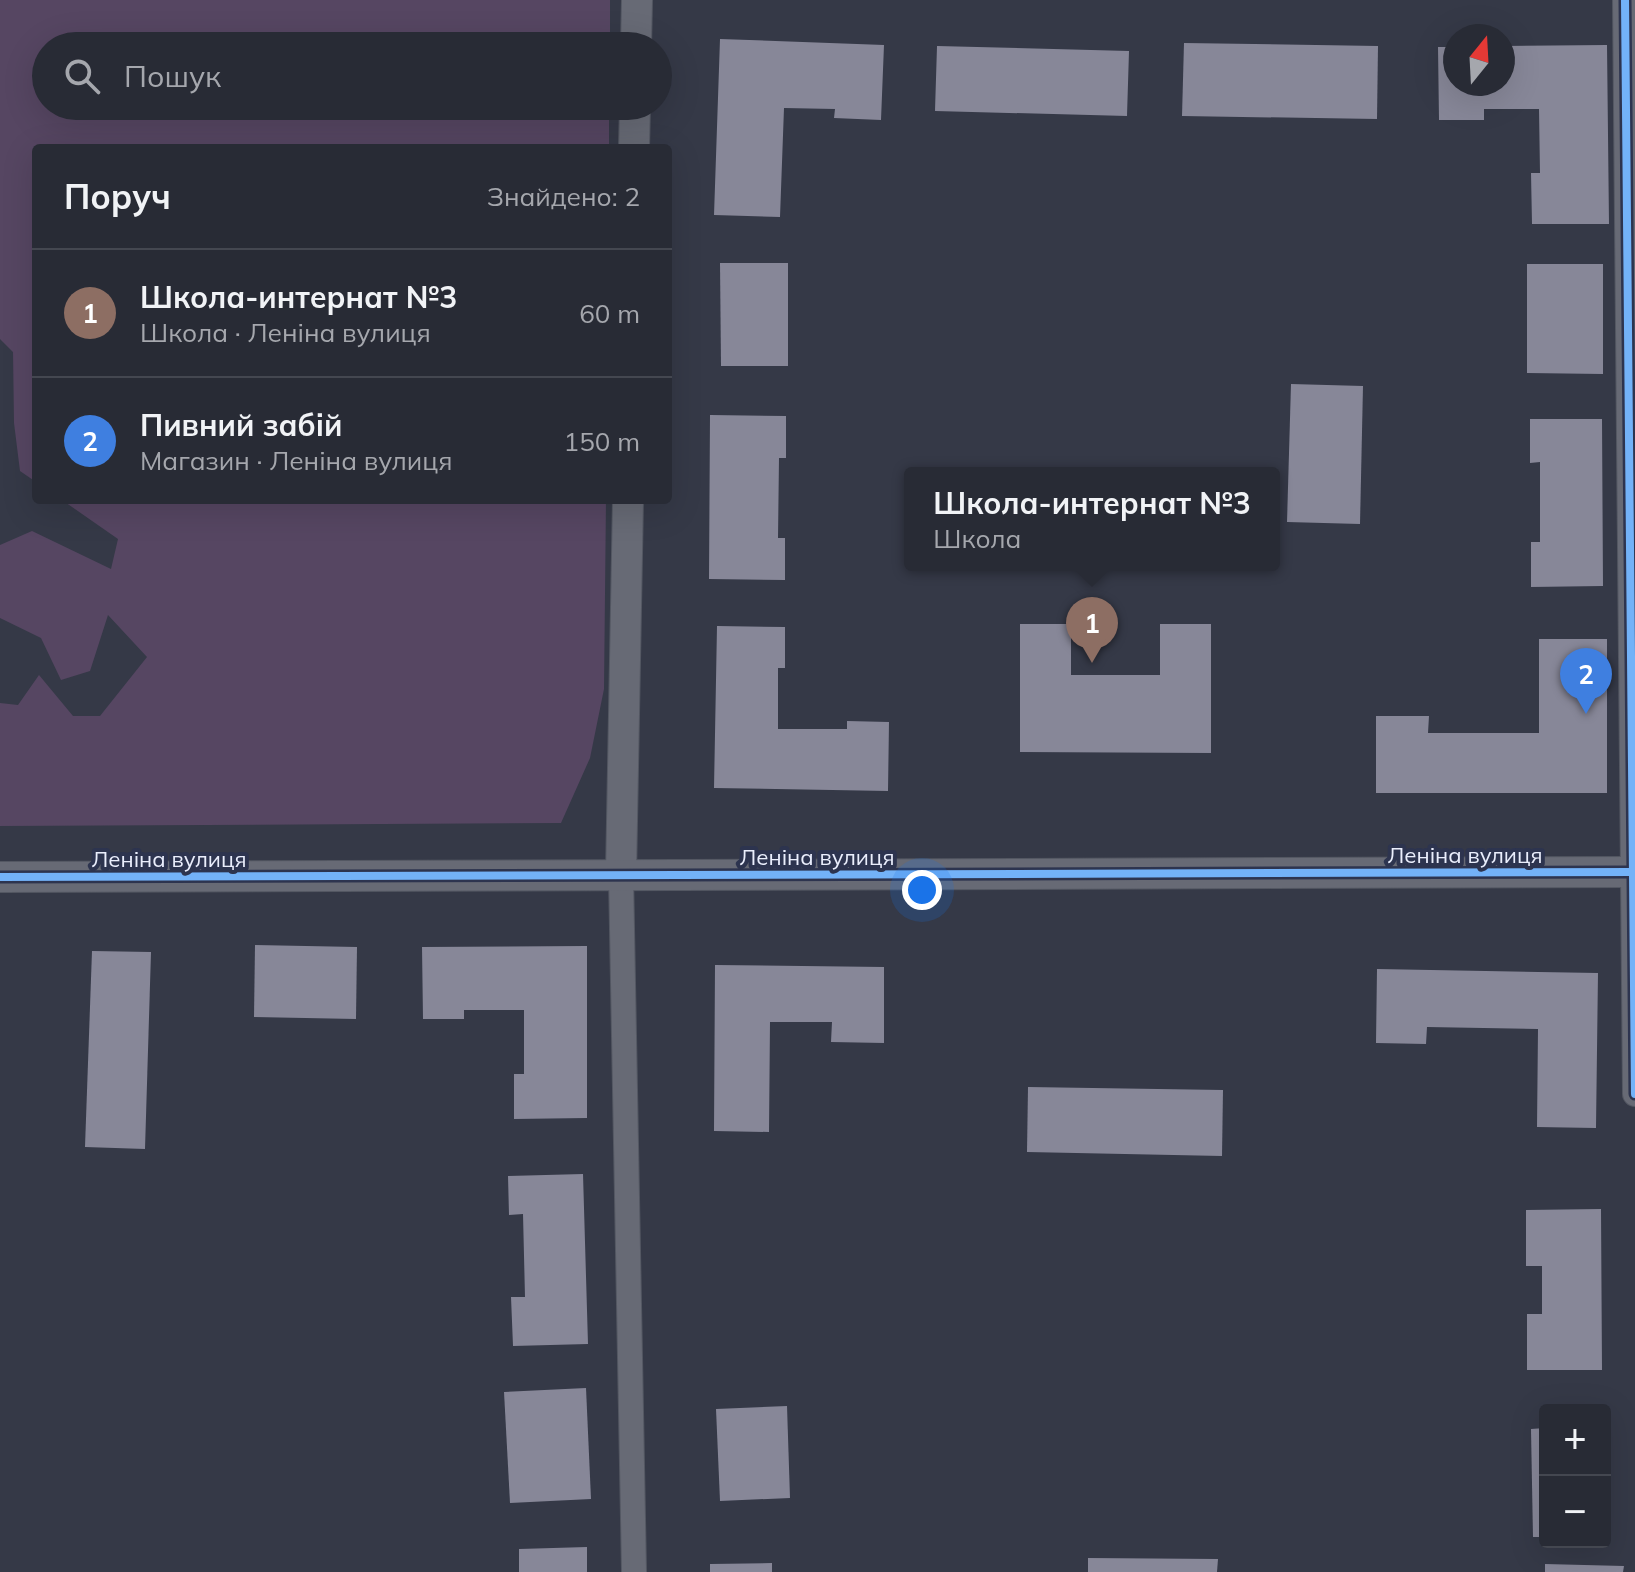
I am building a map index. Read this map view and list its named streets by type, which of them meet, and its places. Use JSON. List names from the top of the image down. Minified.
{"streets":{"street":["Леніна вулиця"]},"north":"top","page":{"search":"Пошук","heading":["Поруч","Знайдено: 2"],"list":[{"mark":"1","name":"Школа-интернат №3","note":"Школа · Леніна вулиця","value":"60 m"},{"mark":"2","name":"Пивний забій","note":"Магазин · Леніна вулиця","value":"150 m"}],"popup":["Школа-интернат №3","Школа"],"pins":["1","2"],"map_buttons":["+","−"]}}
